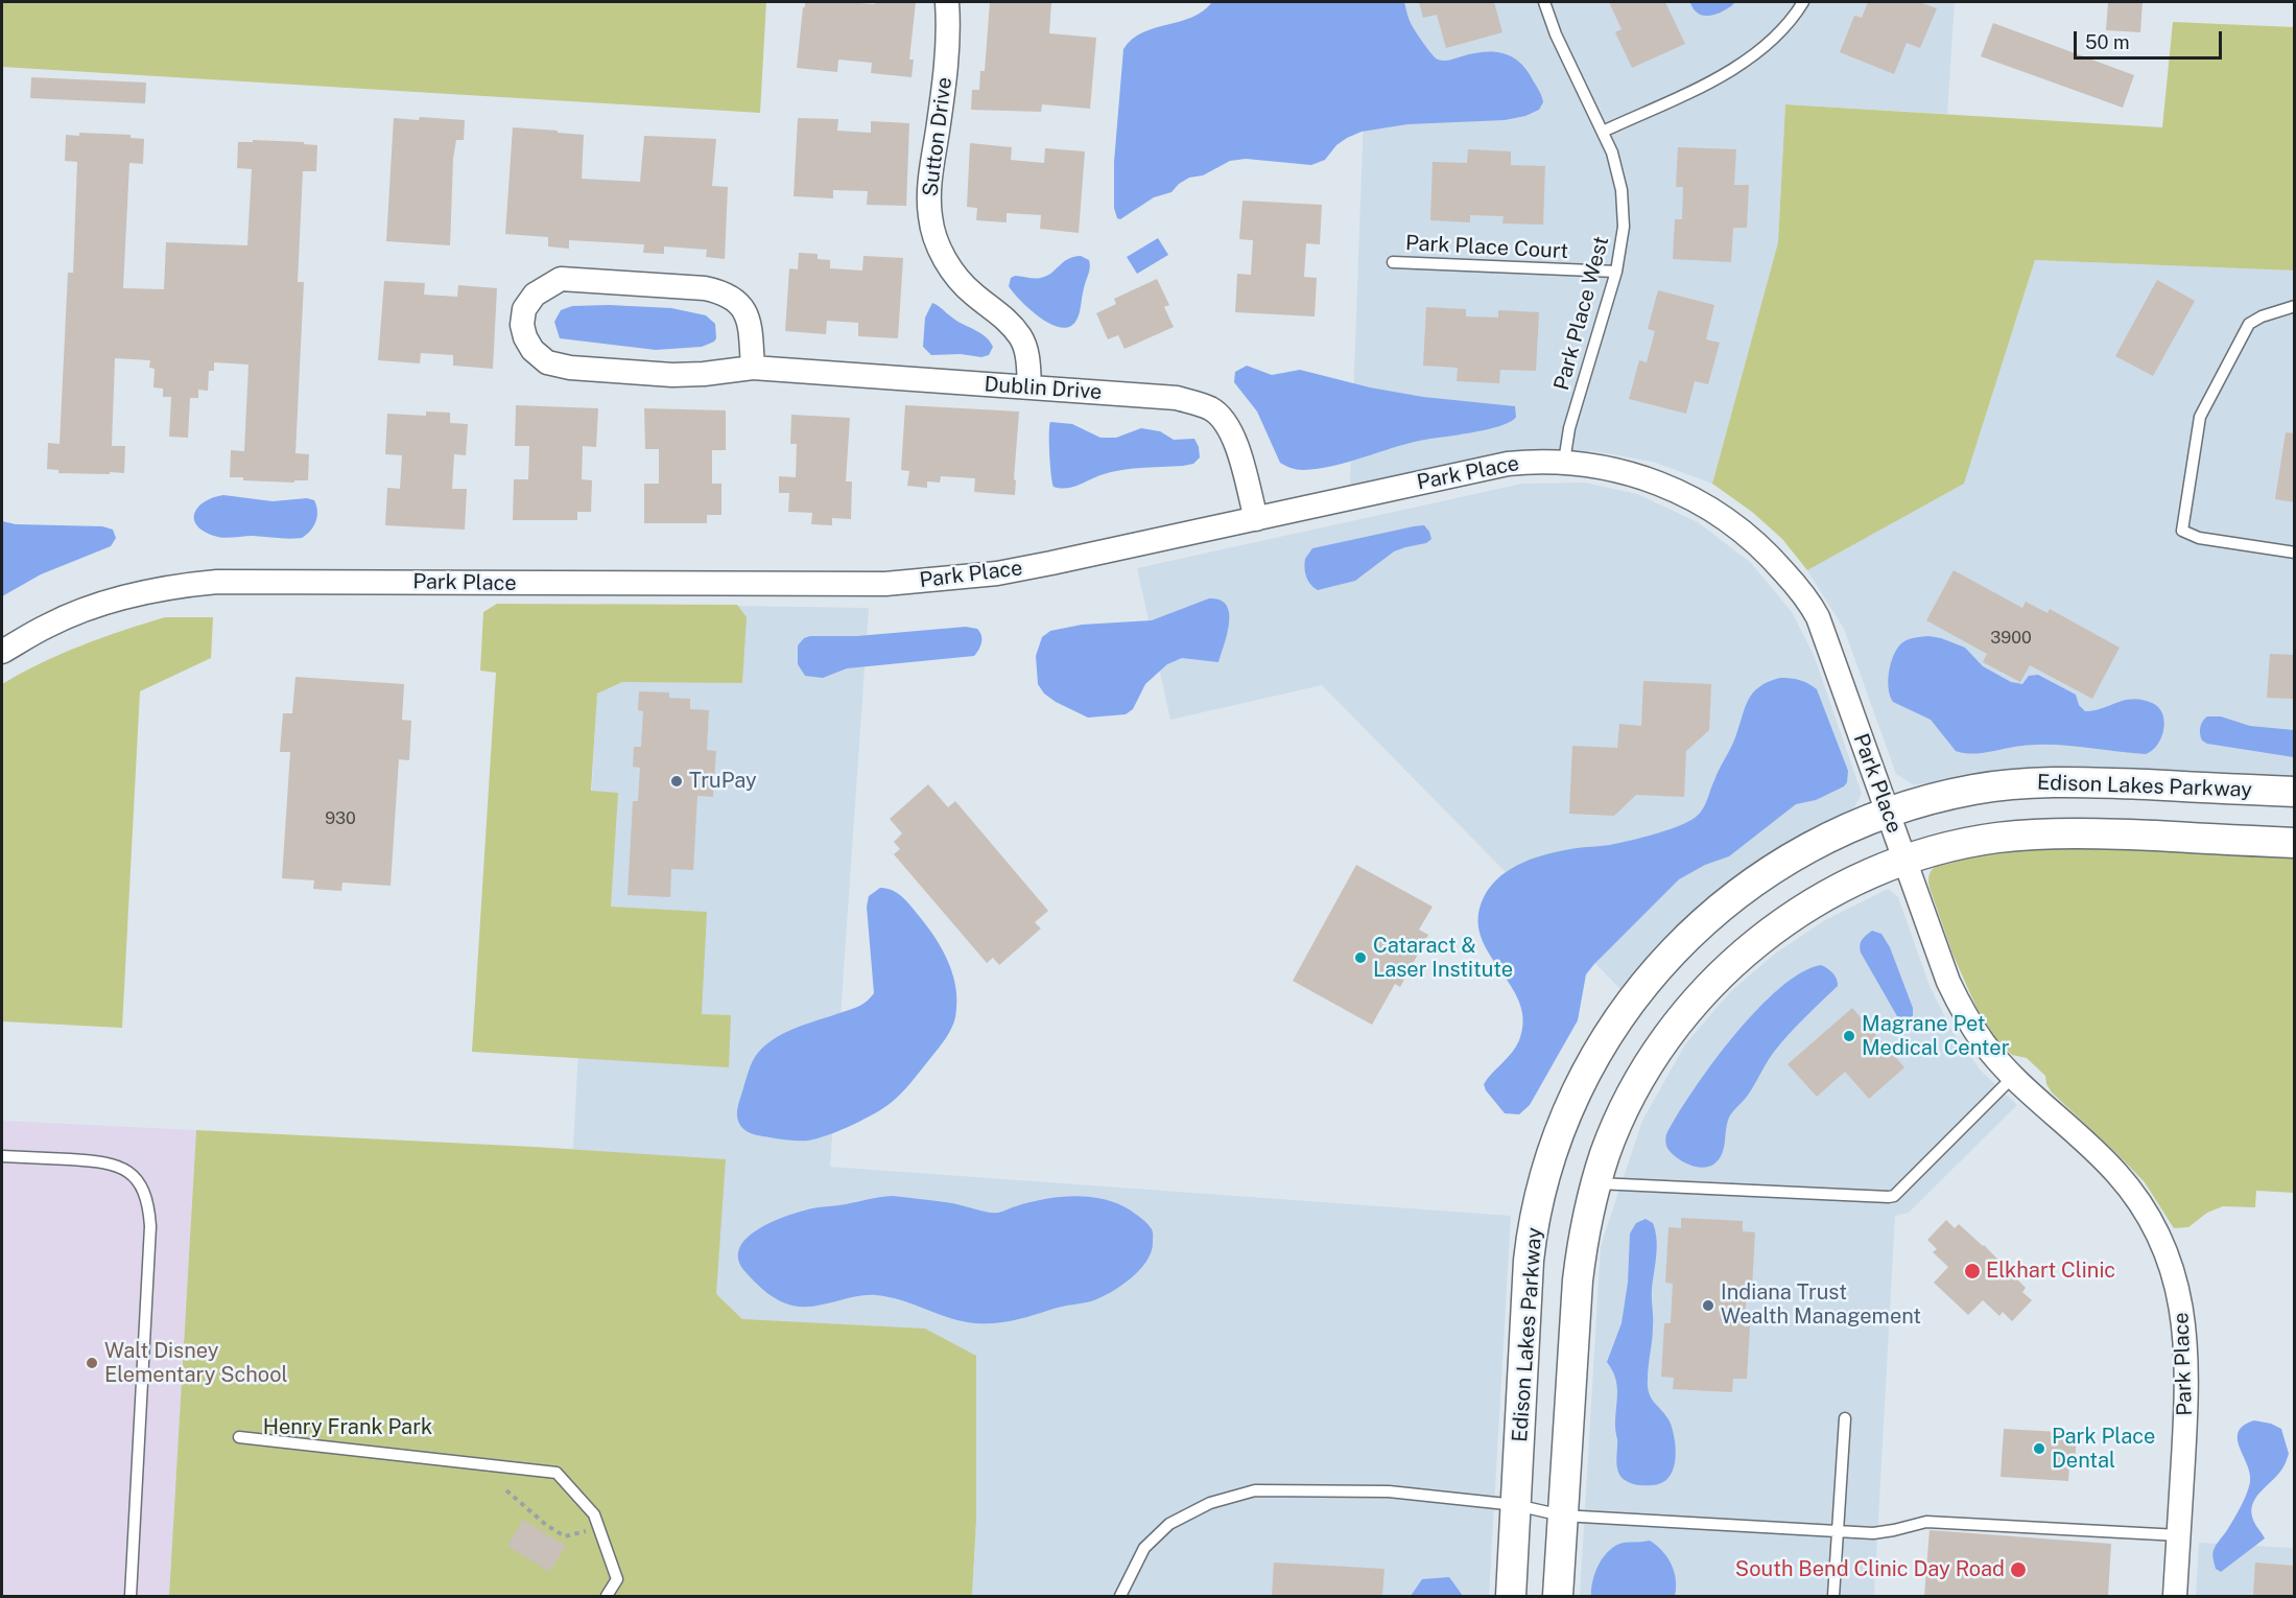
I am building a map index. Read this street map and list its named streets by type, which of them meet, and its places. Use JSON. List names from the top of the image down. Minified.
{"streets":{"street":["Sutton Drive","Dublin Drive","Park Place","Edison Lakes Parkway"],"lane":["Park Place Court","Park Place West"]},"crossings":[["Sutton Drive","Dublin Drive"],["Park Place Court","Park Place West"],["Park Place West","Park Place"],["Dublin Drive","Park Place"],["Park Place","Edison Lakes Parkway"]],"parks":["Henry Frank Park"],"places":["TruPay","Cataract & Laser Institute","Magrane Pet Medical Center","Elkhart Clinic","Indiana Trust Wealth Management","Walt Disney Elementary School","Park Place Dental","South Bend Clinic Day Road"],"house_numbers":["3900","930"],"scale_bar":"50 m"}
